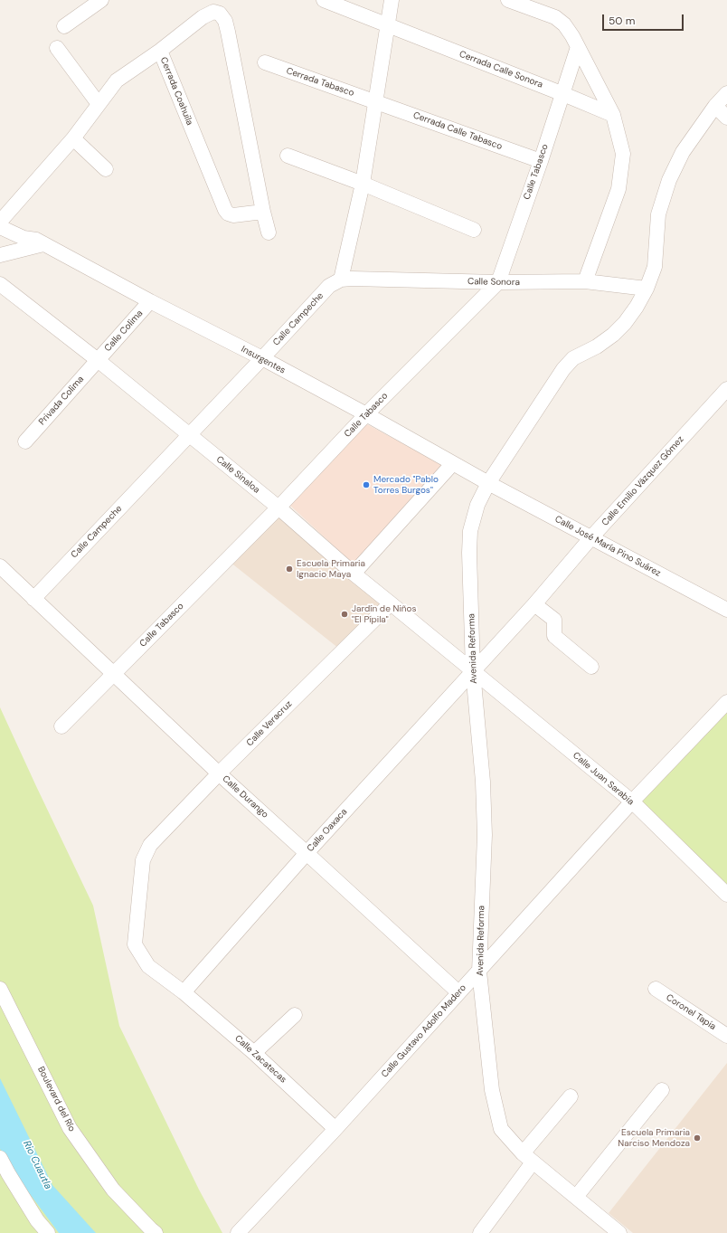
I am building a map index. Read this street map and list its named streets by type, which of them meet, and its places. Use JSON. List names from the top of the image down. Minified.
{"streets":{"street":["Cerrada Calle Sonora","Cerrada Tabasco","Cerrada Coahuila","Cerrada Calle Tabasco","Calle Tabasco","Calle Sonora","Calle Campeche","Calle Colima","Insurgentes","Privada Colima","Calle Sinaloa","Calle Emilio Vázquez Gómez","Calle José María Pino Suárez","Avenida Reforma","Calle Veracruz","Calle Juan Sarabia","Calle Durango","Calle Oaxaca","Coronel Tapia","Calle Gustavo Adolfo Madero","Calle Zacatecas","Boulevard del Río"]},"crossings":[["Cerrada Calle Sonora","Calle Tabasco"],["Cerrada Tabasco","Cerrada Calle Tabasco"],["Cerrada Calle Tabasco","Calle Tabasco"],["Calle Tabasco","Calle Sonora"],["Calle Tabasco","Insurgentes"],["Calle Tabasco","Calle Sinaloa"],["Calle Tabasco","Calle Durango"],["Calle Sonora","Calle Campeche"],["Calle Sonora","Avenida Reforma"],["Calle Campeche","Insurgentes"],["Calle Campeche","Calle Sinaloa"],["Calle Campeche","Calle Durango"],["Calle Colima","Insurgentes"],["Calle Colima","Privada Colima"],["Calle Colima","Calle Sinaloa"],["Insurgentes","Calle José María Pino Suárez"],["Insurgentes","Avenida Reforma"],["Privada Colima","Calle Sinaloa"],["Calle Sinaloa","Calle Emilio Vázquez Gómez"],["Calle Sinaloa","Avenida Reforma"],["Calle Sinaloa","Calle Veracruz"],["Calle Sinaloa","Calle Juan Sarabia"],["Calle Sinaloa","Calle Oaxaca"],["Calle Emilio Vázquez Gómez","Calle José María Pino Suárez"],["Calle Emilio Vázquez Gómez","Avenida Reforma"],["Calle Emilio Vázquez Gómez","Calle Juan Sarabia"],["Calle Emilio Vázquez Gómez","Calle Oaxaca"],["Calle José María Pino Suárez","Avenida Reforma"],["Avenida Reforma","Calle Juan Sarabia"],["Avenida Reforma","Calle Oaxaca"],["Avenida Reforma","Calle Gustavo Adolfo Madero"],["Calle Veracruz","Calle Durango"],["Calle Veracruz","Calle Zacatecas"],["Calle Juan Sarabia","Calle Oaxaca"],["Calle Juan Sarabia","Calle Gustavo Adolfo Madero"],["Calle Durango","Calle Oaxaca"],["Calle Durango","Calle Gustavo Adolfo Madero"],["Calle Oaxaca","Calle Zacatecas"],["Calle Gustavo Adolfo Madero","Calle Zacatecas"]],"water":["Rio Cuautla"],"places":["Mercado \"Pablo Torres Burgos\"","Escuela Primaria Ignacio Maya","Jardín de Niños \"El Pípila\"","Escuela Primaria Narciso Mendoza"],"scale_bar":"50 m"}
